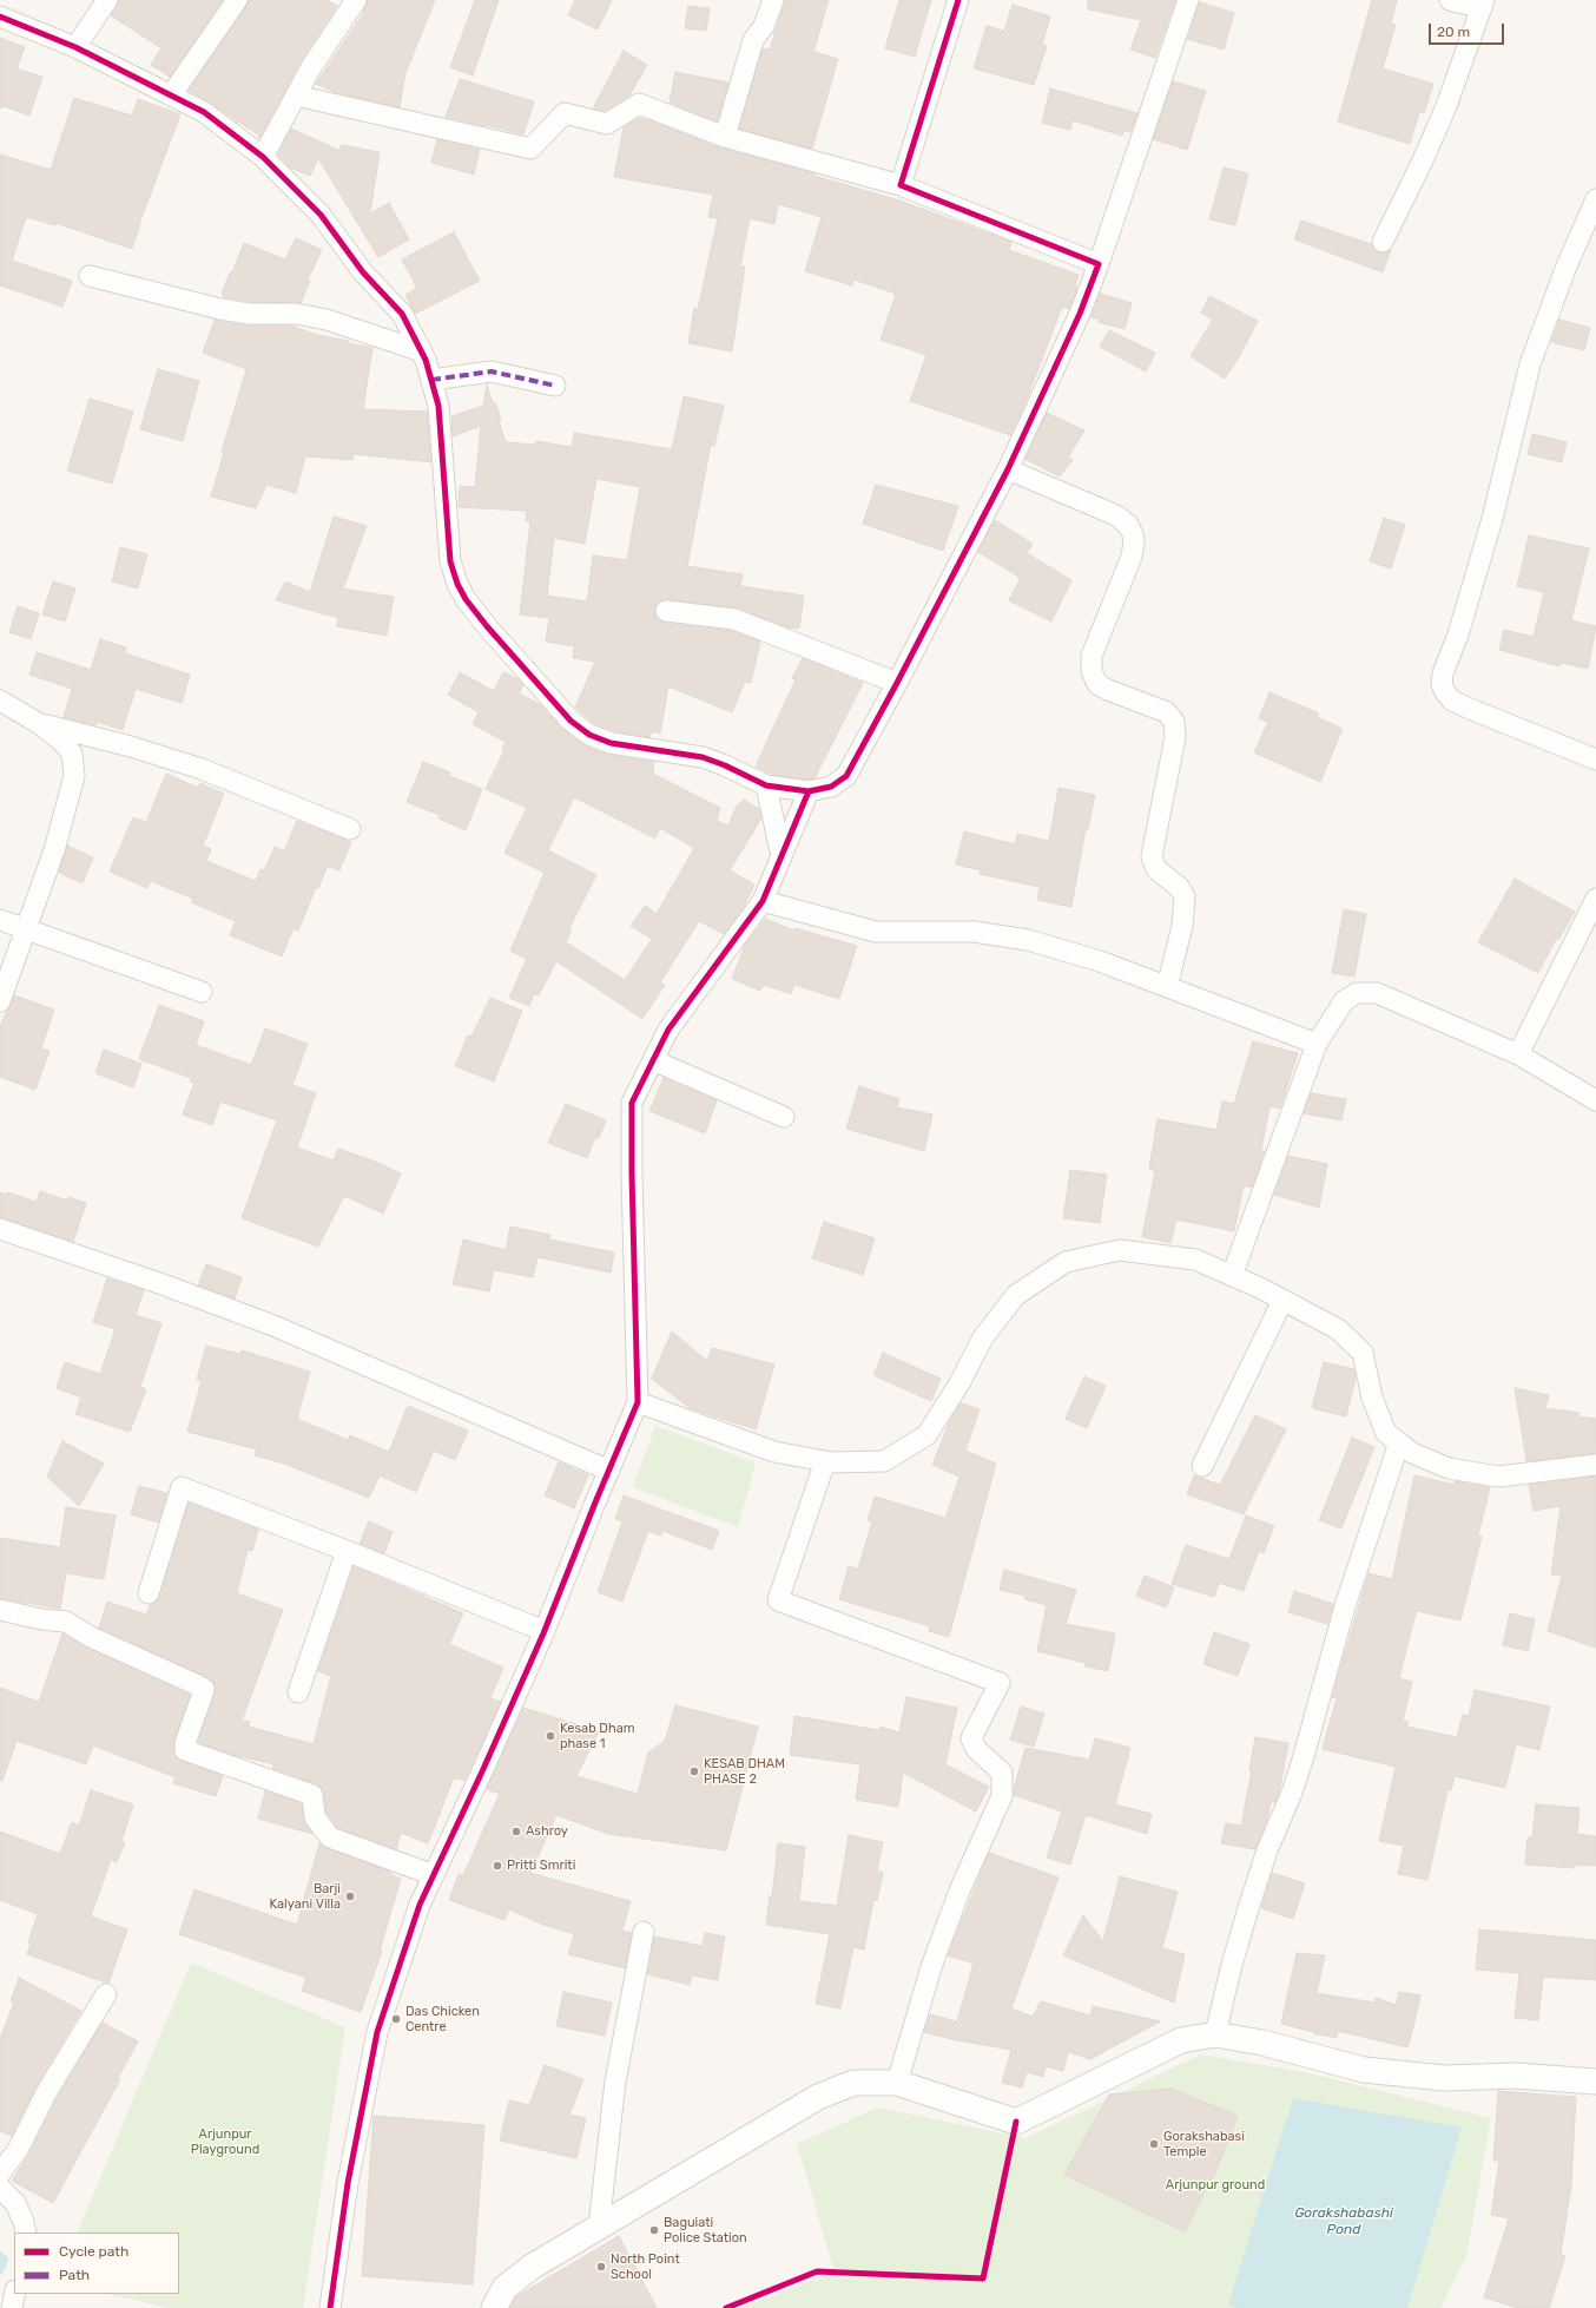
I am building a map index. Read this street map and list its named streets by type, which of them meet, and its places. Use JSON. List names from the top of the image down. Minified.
{"water":["Gorakshabashi Pond"],"parks":["Arjunpur Playground","Arjunpur ground"],"places":["Kesab Dham phase 1","KESAB DHAM PHASE 2","Ashroy","Pritti Smriti","Barji Kalyani Villa","Das Chicken Centre","Gorakshabasi Temple","Baguiati Police Station","North Point School"],"legend":["Cycle path","Path"],"scale_bar":"20 m"}
